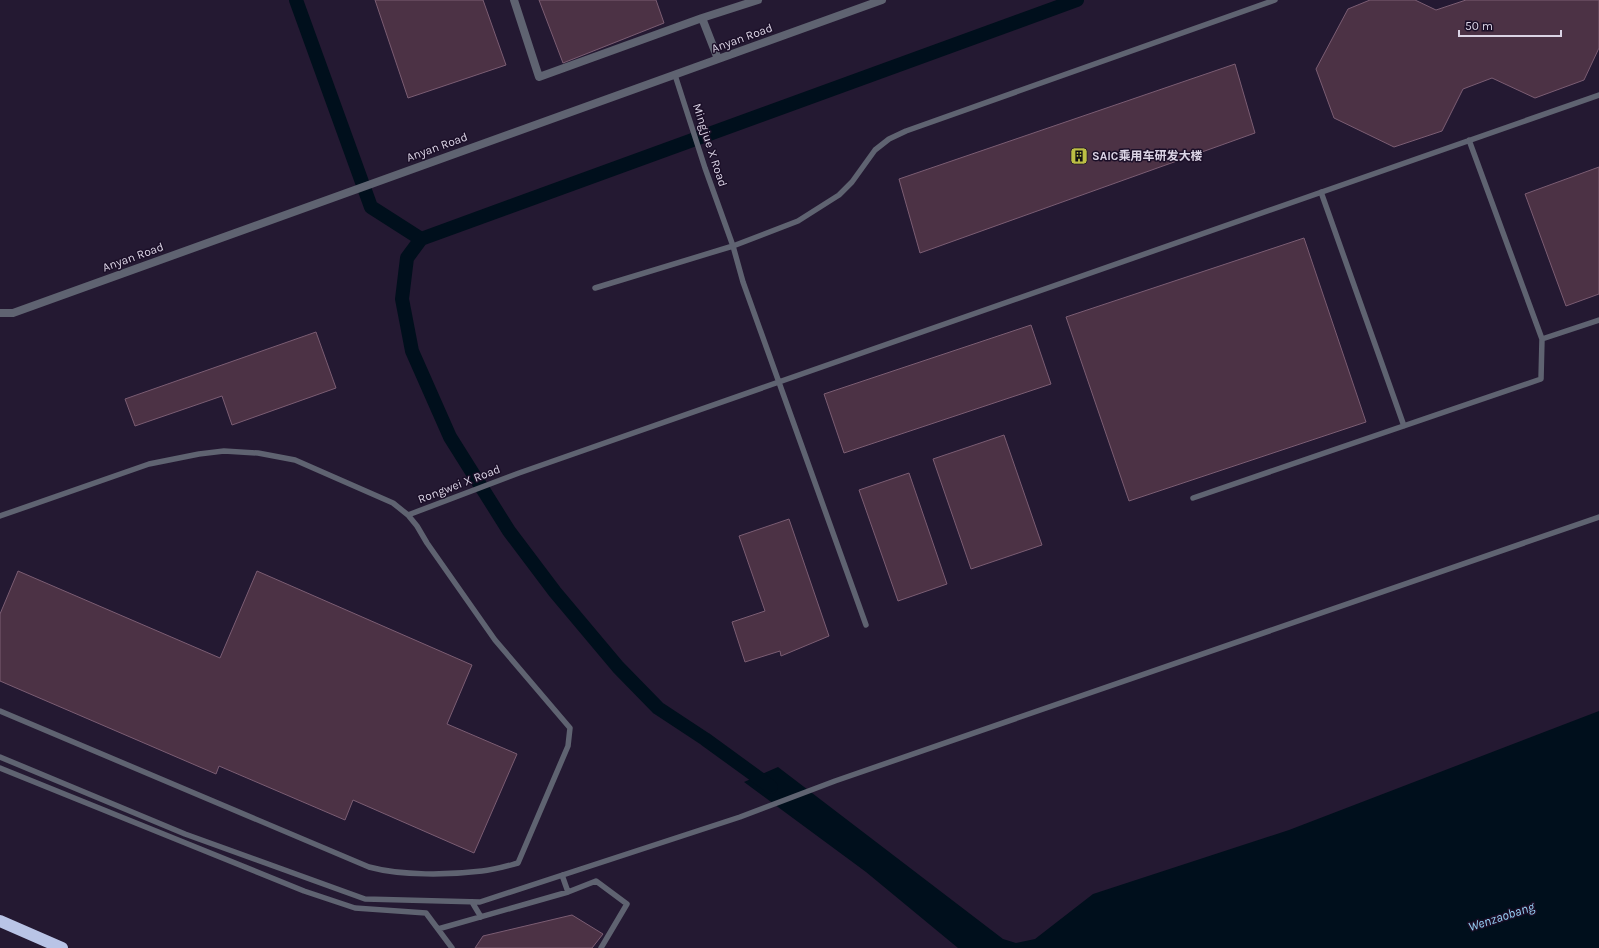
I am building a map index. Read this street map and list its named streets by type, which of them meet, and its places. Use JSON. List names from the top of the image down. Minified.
{"streets":{"street":["Anyan Road"],"lane":["Mingjue X Road","Rongwei X Road"]},"crossings":[["Anyan Road","Mingjue X Road"],["Mingjue X Road","Rongwei X Road"]],"water":["Wenzaobang"],"places":{"building":["SAIC乘用车研发大楼"]},"scale_bar":"50 m"}
